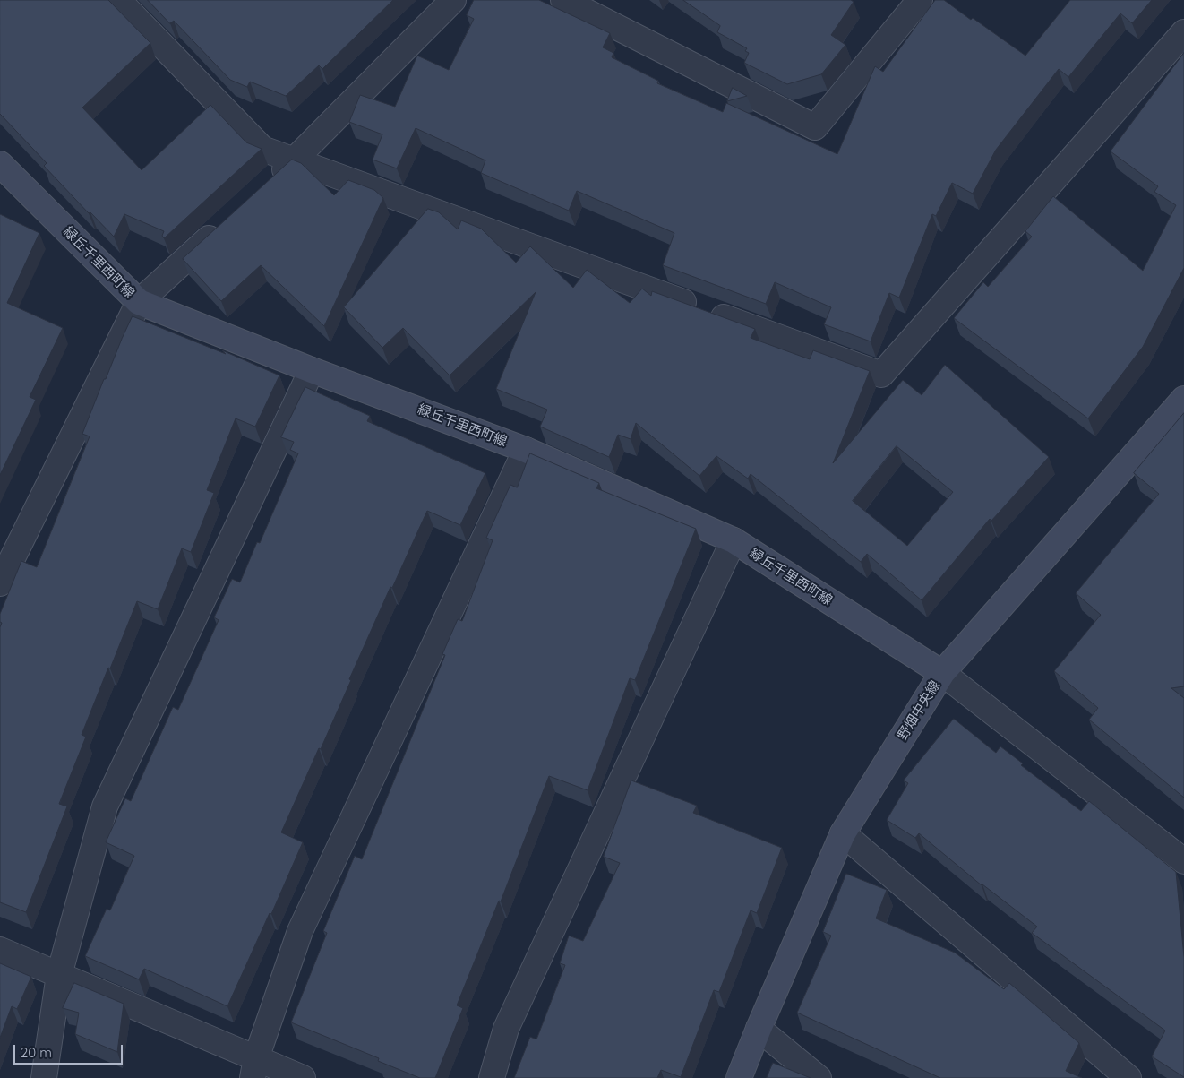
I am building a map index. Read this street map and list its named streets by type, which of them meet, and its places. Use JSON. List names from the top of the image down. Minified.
{"streets":{"street":["緑丘千里西町線","野畑中央線"]},"crossings":[["緑丘千里西町線","野畑中央線"]],"scale_bar":"20 m"}
